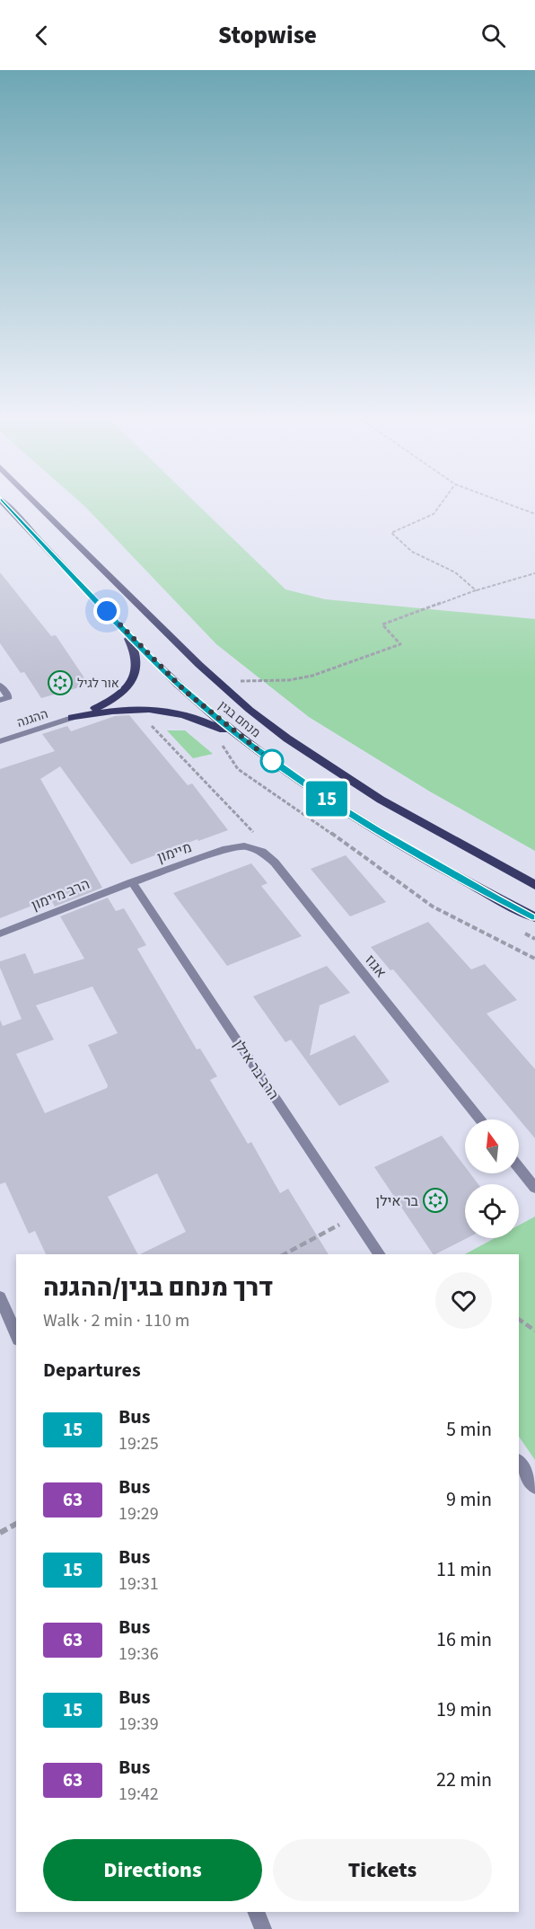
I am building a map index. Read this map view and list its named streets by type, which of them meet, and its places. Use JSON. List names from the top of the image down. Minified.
{"streets":{"main road":["מנחם בגין"],"street":["ההגנה","מיימון","הרב מיימון","אגוז","הרב בר אילן"]},"crossings":[["מיימון","הרב מיימון"],["מיימון","אגוז"],["מיימון","הרב בר אילן"],["הרב מיימון","הרב בר אילן"]],"places":{"synagogue":["אור לגיל","בר אילן"]},"lines":["bus line 15"],"north":"top","page":{"header":"Stopwise","on_map":"15","heading":[["דרך מנחם בגין/ההגנה","Walk · 2 min · 110 m"],"Departures"],"list":[{"mark":"15","name":"Bus","note":"19:25","value":"5 min"},{"mark":"63","name":"Bus","note":"19:29","value":"9 min"},{"mark":"15","name":"Bus","note":"19:31","value":"11 min"},{"mark":"63","name":"Bus","note":"19:36","value":"16 min"},{"mark":"15","name":"Bus","note":"19:39","value":"19 min"},{"mark":"63","name":"Bus","note":"19:42","value":"22 min"}],"buttons":["Directions","Tickets"]}}
